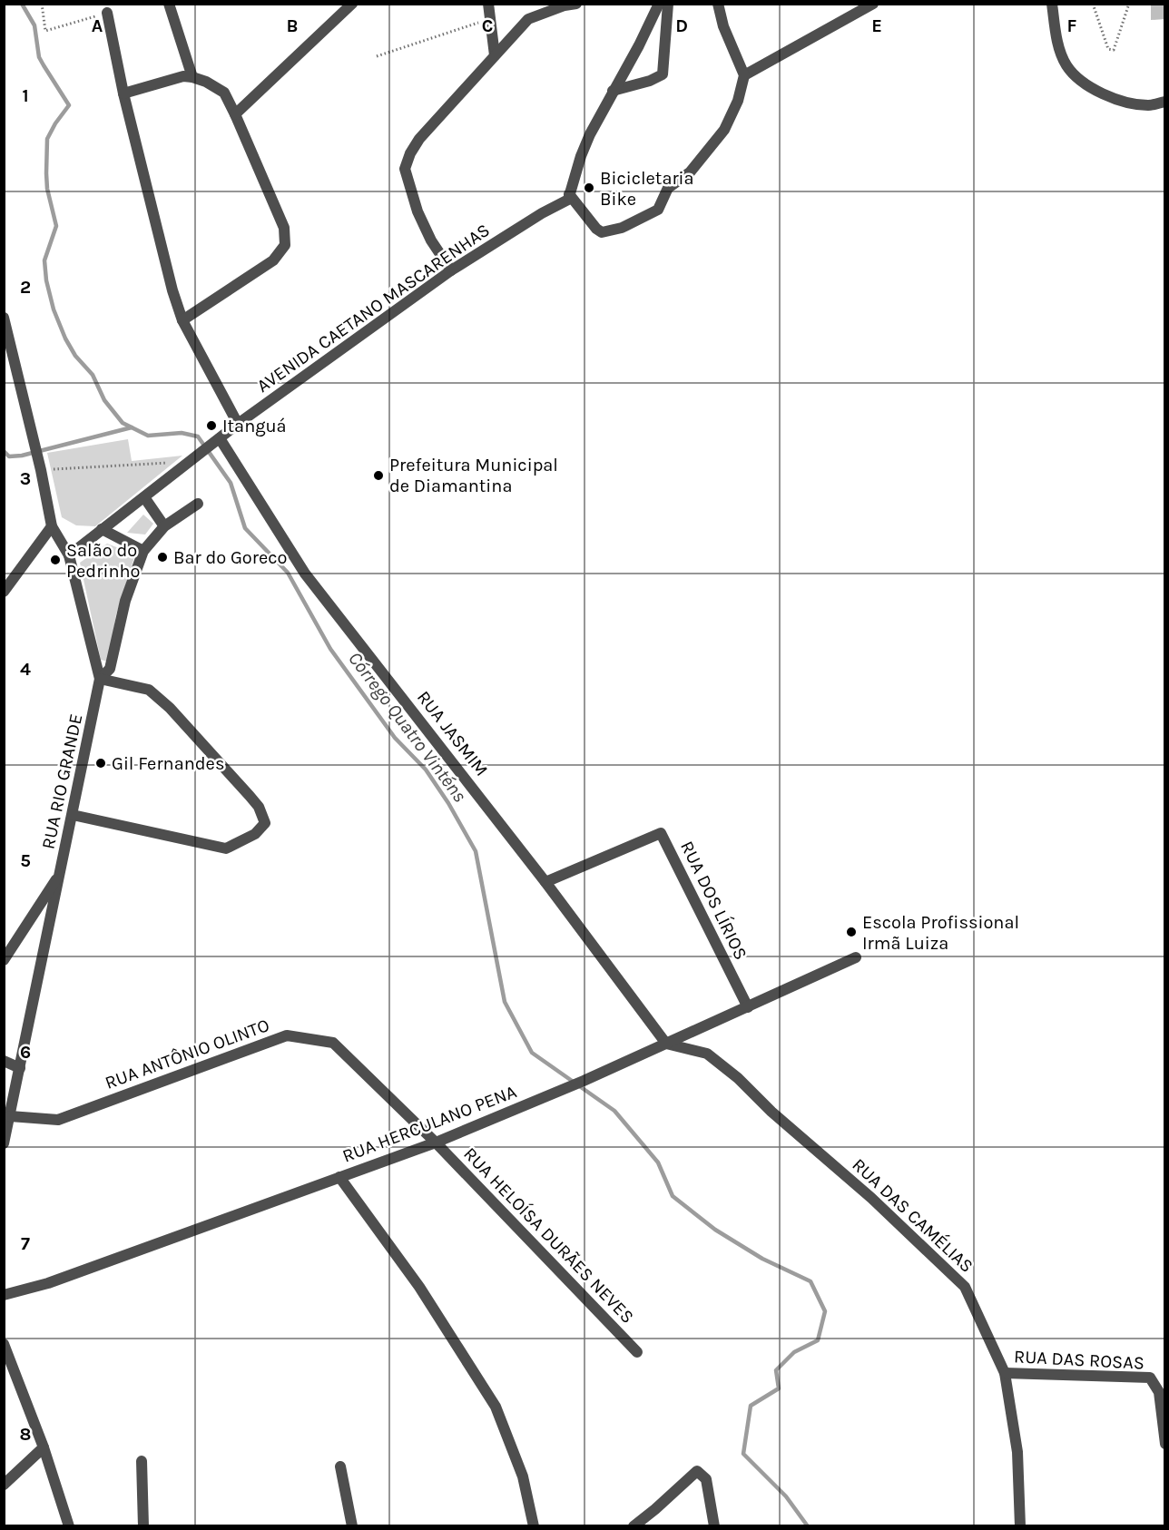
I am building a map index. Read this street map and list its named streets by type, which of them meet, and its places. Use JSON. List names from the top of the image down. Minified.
{"streets":{"street":["AVENIDA CAETANO MASCARENHAS","RUA JASMIM","RUA RIO GRANDE","RUA DOS LÍRIOS","RUA ANTÔNIO OLINTO","RUA HERCULANO PENA","RUA DAS CAMÉLIAS","RUA HELOÍSA DURÃES NEVES","RUA DAS ROSAS"]},"crossings":[["AVENIDA CAETANO MASCARENHAS","RUA JASMIM"],["AVENIDA CAETANO MASCARENHAS","RUA RIO GRANDE"],["RUA JASMIM","RUA DOS LÍRIOS"],["RUA JASMIM","RUA HERCULANO PENA"],["RUA JASMIM","RUA DAS CAMÉLIAS"],["RUA RIO GRANDE","RUA ANTÔNIO OLINTO"],["RUA DOS LÍRIOS","RUA HERCULANO PENA"],["RUA ANTÔNIO OLINTO","RUA HERCULANO PENA"],["RUA ANTÔNIO OLINTO","RUA HELOÍSA DURÃES NEVES"],["RUA HERCULANO PENA","RUA DAS CAMÉLIAS"],["RUA HERCULANO PENA","RUA HELOÍSA DURÃES NEVES"],["RUA DAS CAMÉLIAS","RUA DAS ROSAS"]],"water":["Córrego Quatro Vinténs"],"places":["Bicicletaria Bike","Itanguá","Prefeitura Municipal de Diamantina","Bar do Goreco","Salão do Pedrinho","Gil Fernandes","Escola Profissional Irmã Luiza"],"grid":{"columns":["A","B","C","D","E","F"],"rows":["1","2","3","4","5","6","7","8"]}}
